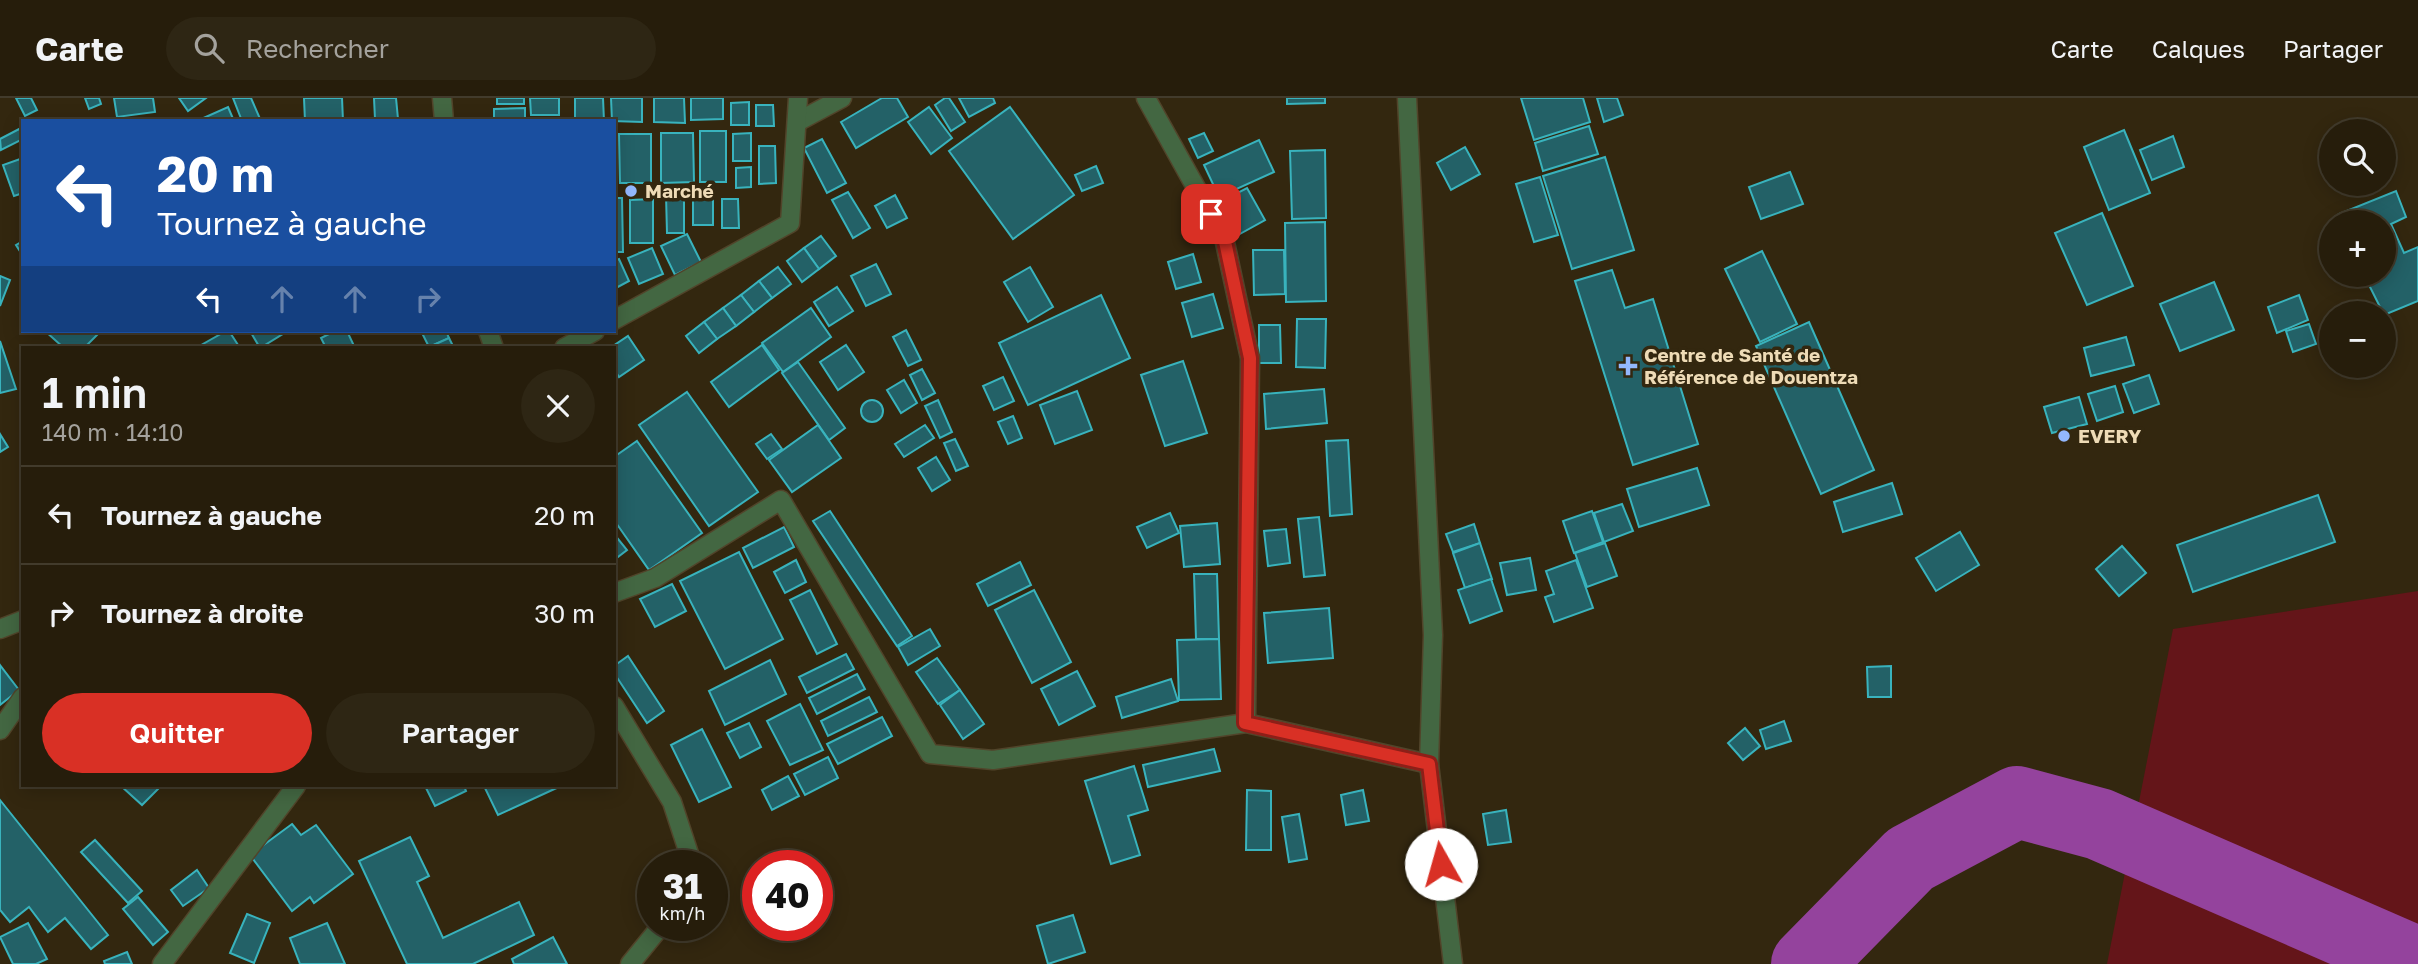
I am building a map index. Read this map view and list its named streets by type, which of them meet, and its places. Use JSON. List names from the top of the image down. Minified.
{"places":{"other":["Marché","EVERY"],"health":["Centre de Santé de Référence de Douentza"]},"page":{"header":"Carte","search":"Rechercher","nav":["Carte","Calques","Partager"],"map_buttons":["+","−"],"turn":["20 m","Tournez à gauche"],"heading":["1 min","140 m · 14:10"],"list":[{"name":"Tournez à gauche","value":"20 m"},{"name":"Tournez à droite","value":"30 m"}],"buttons":["Quitter","Partager"],"speed":"31 km/h","limit":"40"}}
